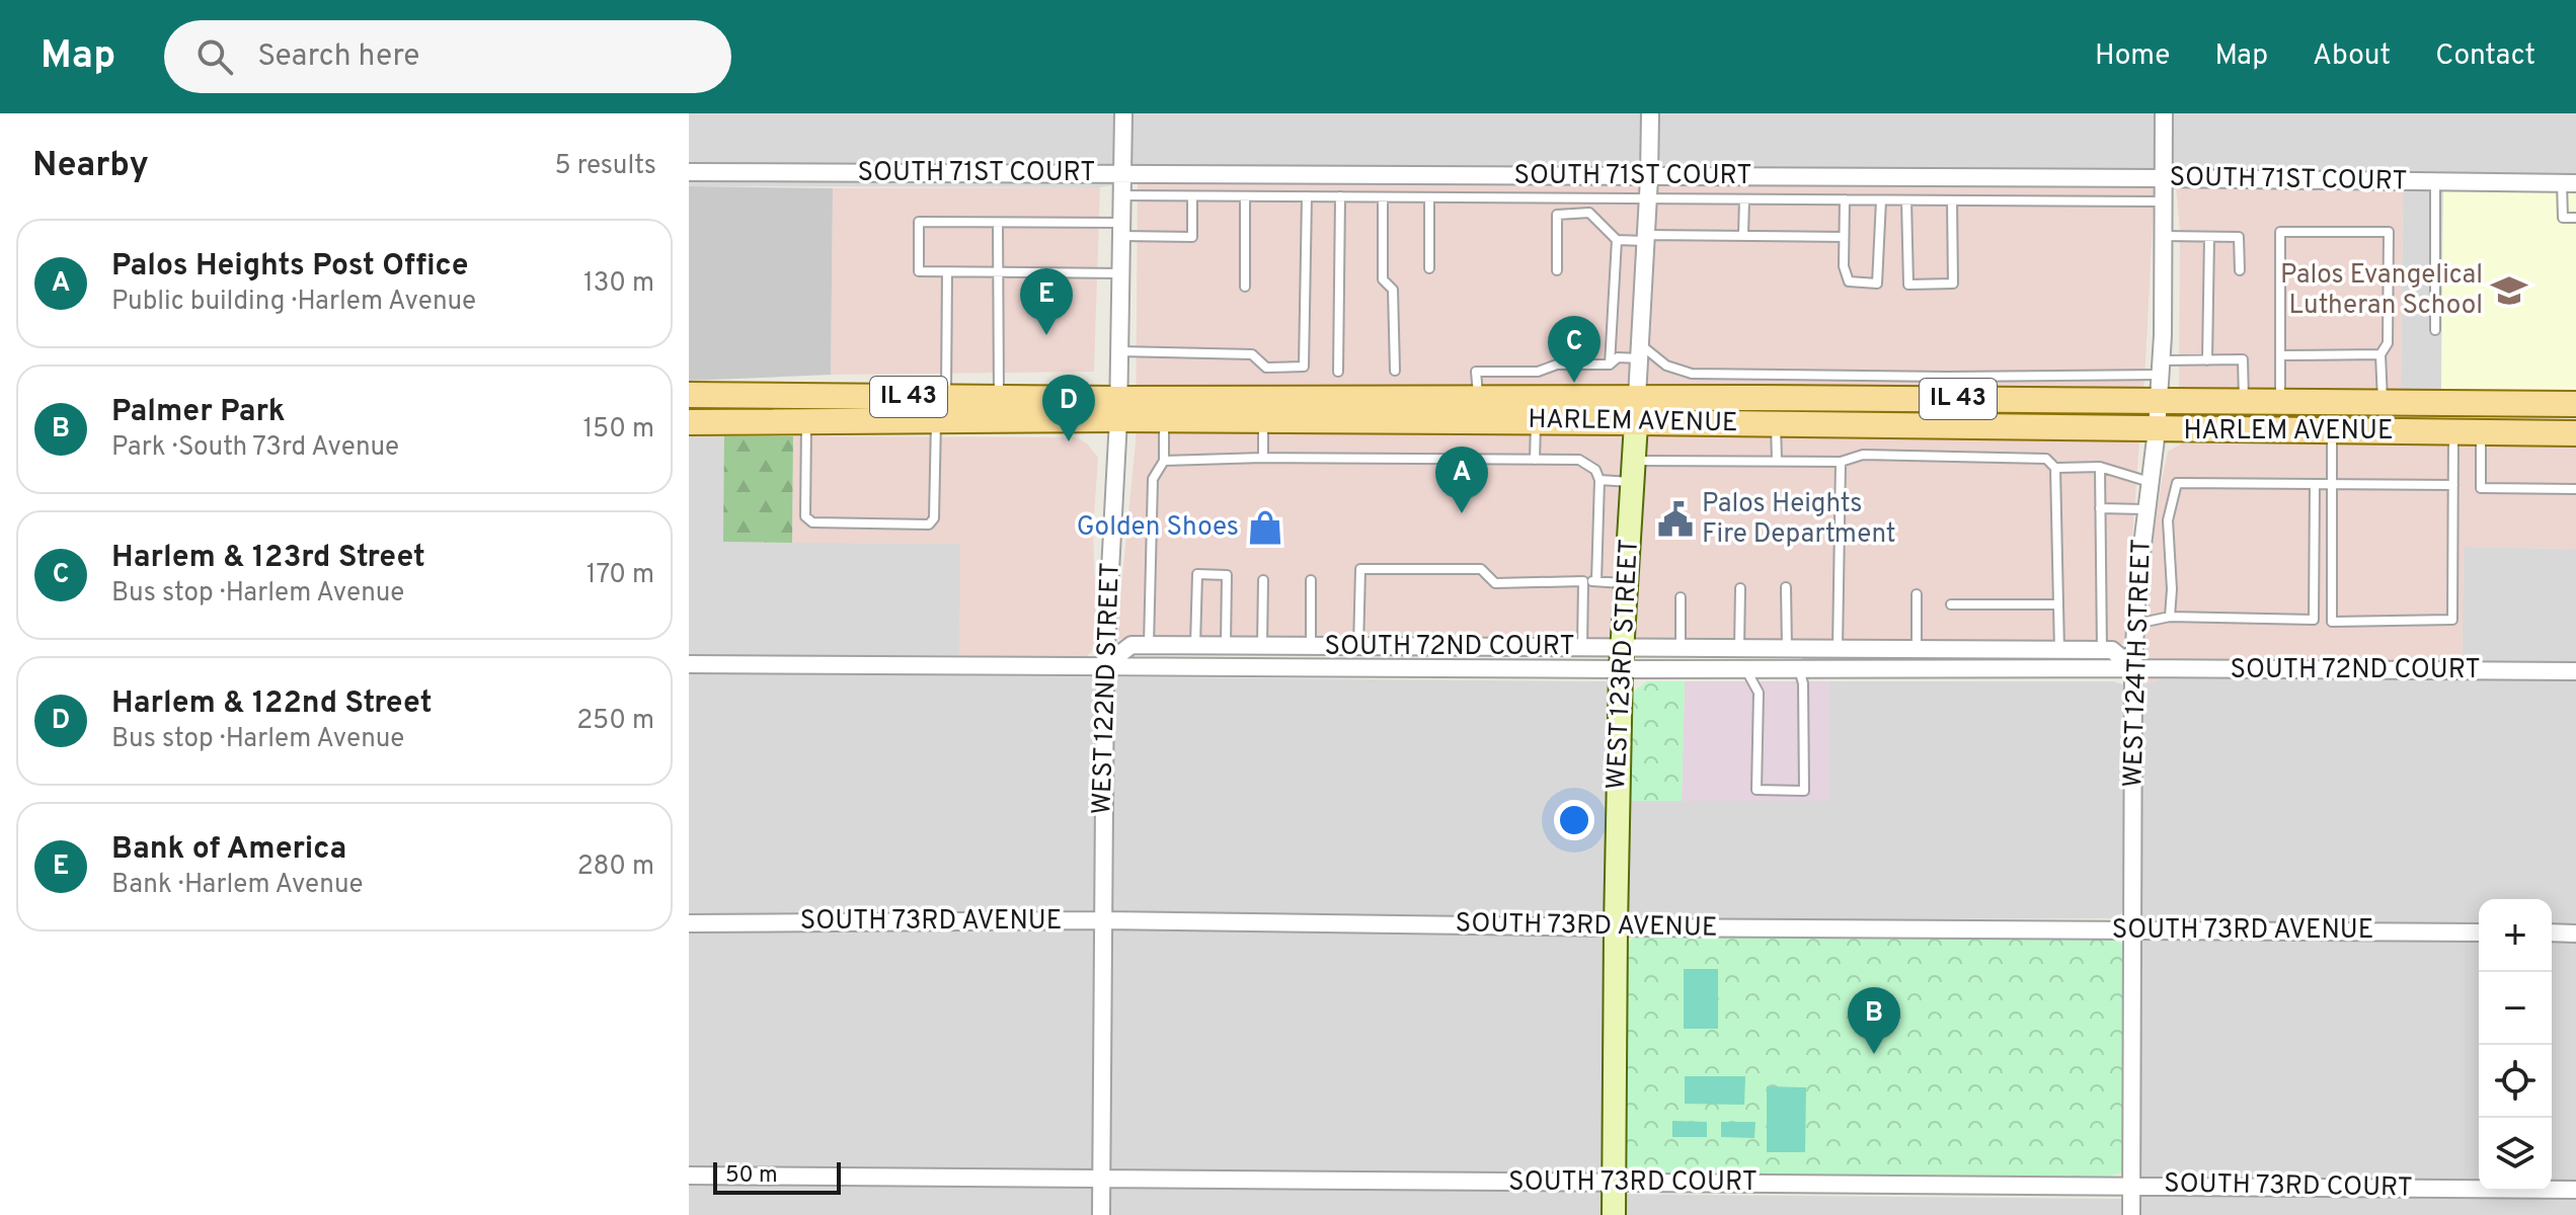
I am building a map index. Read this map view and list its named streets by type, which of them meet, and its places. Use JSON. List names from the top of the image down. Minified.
{"streets":{"main road":["IL 43","HARLEM AVENUE"],"street":["SOUTH 71ST COURT","SOUTH 72ND COURT","WEST 124TH STREET","WEST 123RD STREET","WEST 122ND STREET","SOUTH 73RD AVENUE","SOUTH 73RD COURT"]},"crossings":[["SOUTH 71ST COURT","WEST 124TH STREET"],["SOUTH 71ST COURT","WEST 123RD STREET"],["SOUTH 71ST COURT","WEST 122ND STREET"],["HARLEM AVENUE","WEST 124TH STREET"],["HARLEM AVENUE","WEST 123RD STREET"],["HARLEM AVENUE","WEST 122ND STREET"],["SOUTH 72ND COURT","WEST 124TH STREET"],["SOUTH 72ND COURT","WEST 123RD STREET"],["SOUTH 72ND COURT","WEST 122ND STREET"],["WEST 124TH STREET","SOUTH 73RD AVENUE"],["WEST 124TH STREET","SOUTH 73RD COURT"],["WEST 123RD STREET","SOUTH 73RD AVENUE"],["WEST 123RD STREET","SOUTH 73RD COURT"],["WEST 122ND STREET","SOUTH 73RD AVENUE"],["WEST 122ND STREET","SOUTH 73RD COURT"]],"places":{"school or university":["Palos Evangelical Lutheran School"],"public building":["Palos Heights Fire Department"],"shop":["Golden Shoes"]},"scale_bar":"50 m","page":{"header":"Map","search":"Search here","nav":["Home","Map","About","Contact"],"heading":["Nearby","5 results"],"list":[{"mark":"A","name":"Palos Heights Post Office","note":"Public building · Harlem Avenue","value":"130 m"},{"mark":"B","name":"Palmer Park","note":"Park · South 73rd Avenue","value":"150 m"},{"mark":"C","name":"Harlem & 123rd Street","note":"Bus stop · Harlem Avenue","value":"170 m"},{"mark":"D","name":"Harlem & 122nd Street","note":"Bus stop · Harlem Avenue","value":"250 m"},{"mark":"E","name":"Bank of America","note":"Bank · Harlem Avenue","value":"280 m"}],"pins":["E","C","D","A","B"],"map_buttons":["+","−"],"scale":"50 m"}}
